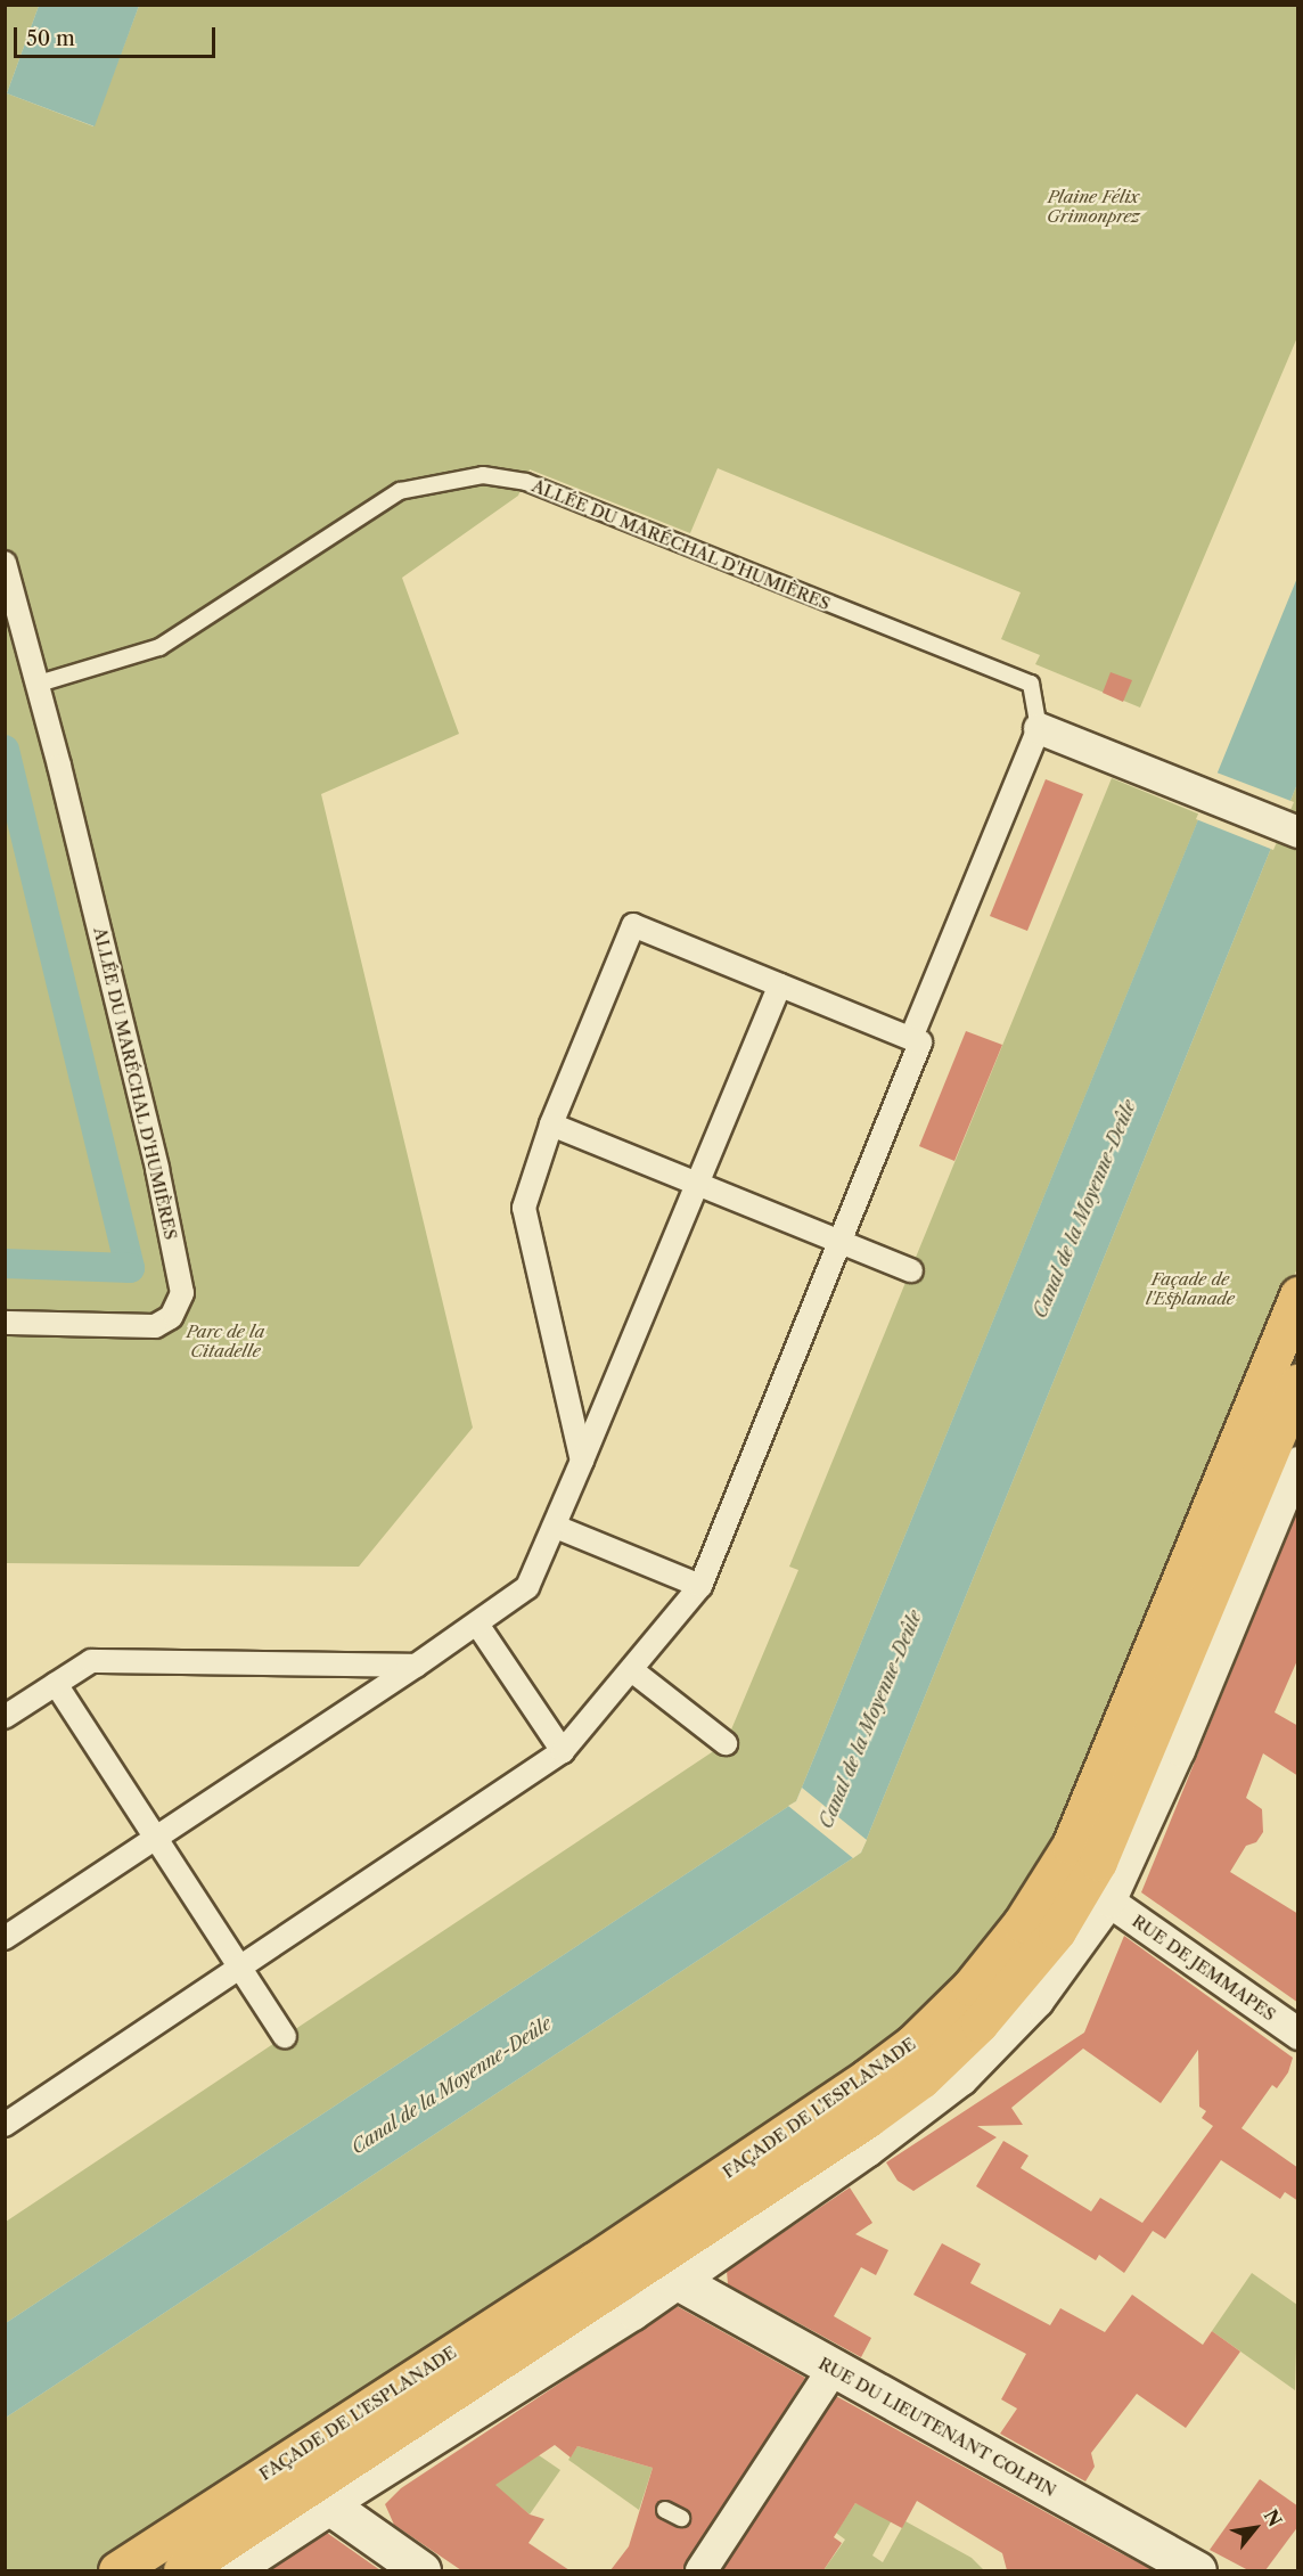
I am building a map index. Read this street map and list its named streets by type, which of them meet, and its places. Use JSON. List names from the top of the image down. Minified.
{"streets":{"main road":["FAÇADE DE L'ESPLANADE"],"street":["ALLÉE DU MARÉCHAL D'HUMIÈRES","RUE DE JEMMAPES","RUE DU LIEUTENANT COLPIN"]},"crossings":[["RUE DE JEMMAPES","FAÇADE DE L'ESPLANADE"],["FAÇADE DE L'ESPLANADE","RUE DU LIEUTENANT COLPIN"]],"water":["Canal de la Moyenne-Deûle"],"parks":["Plaine Félix Grimonprez","Façade de l'Esplanade","Parc de la Citadelle"],"scale_bar":"50 m","north":"top right"}
